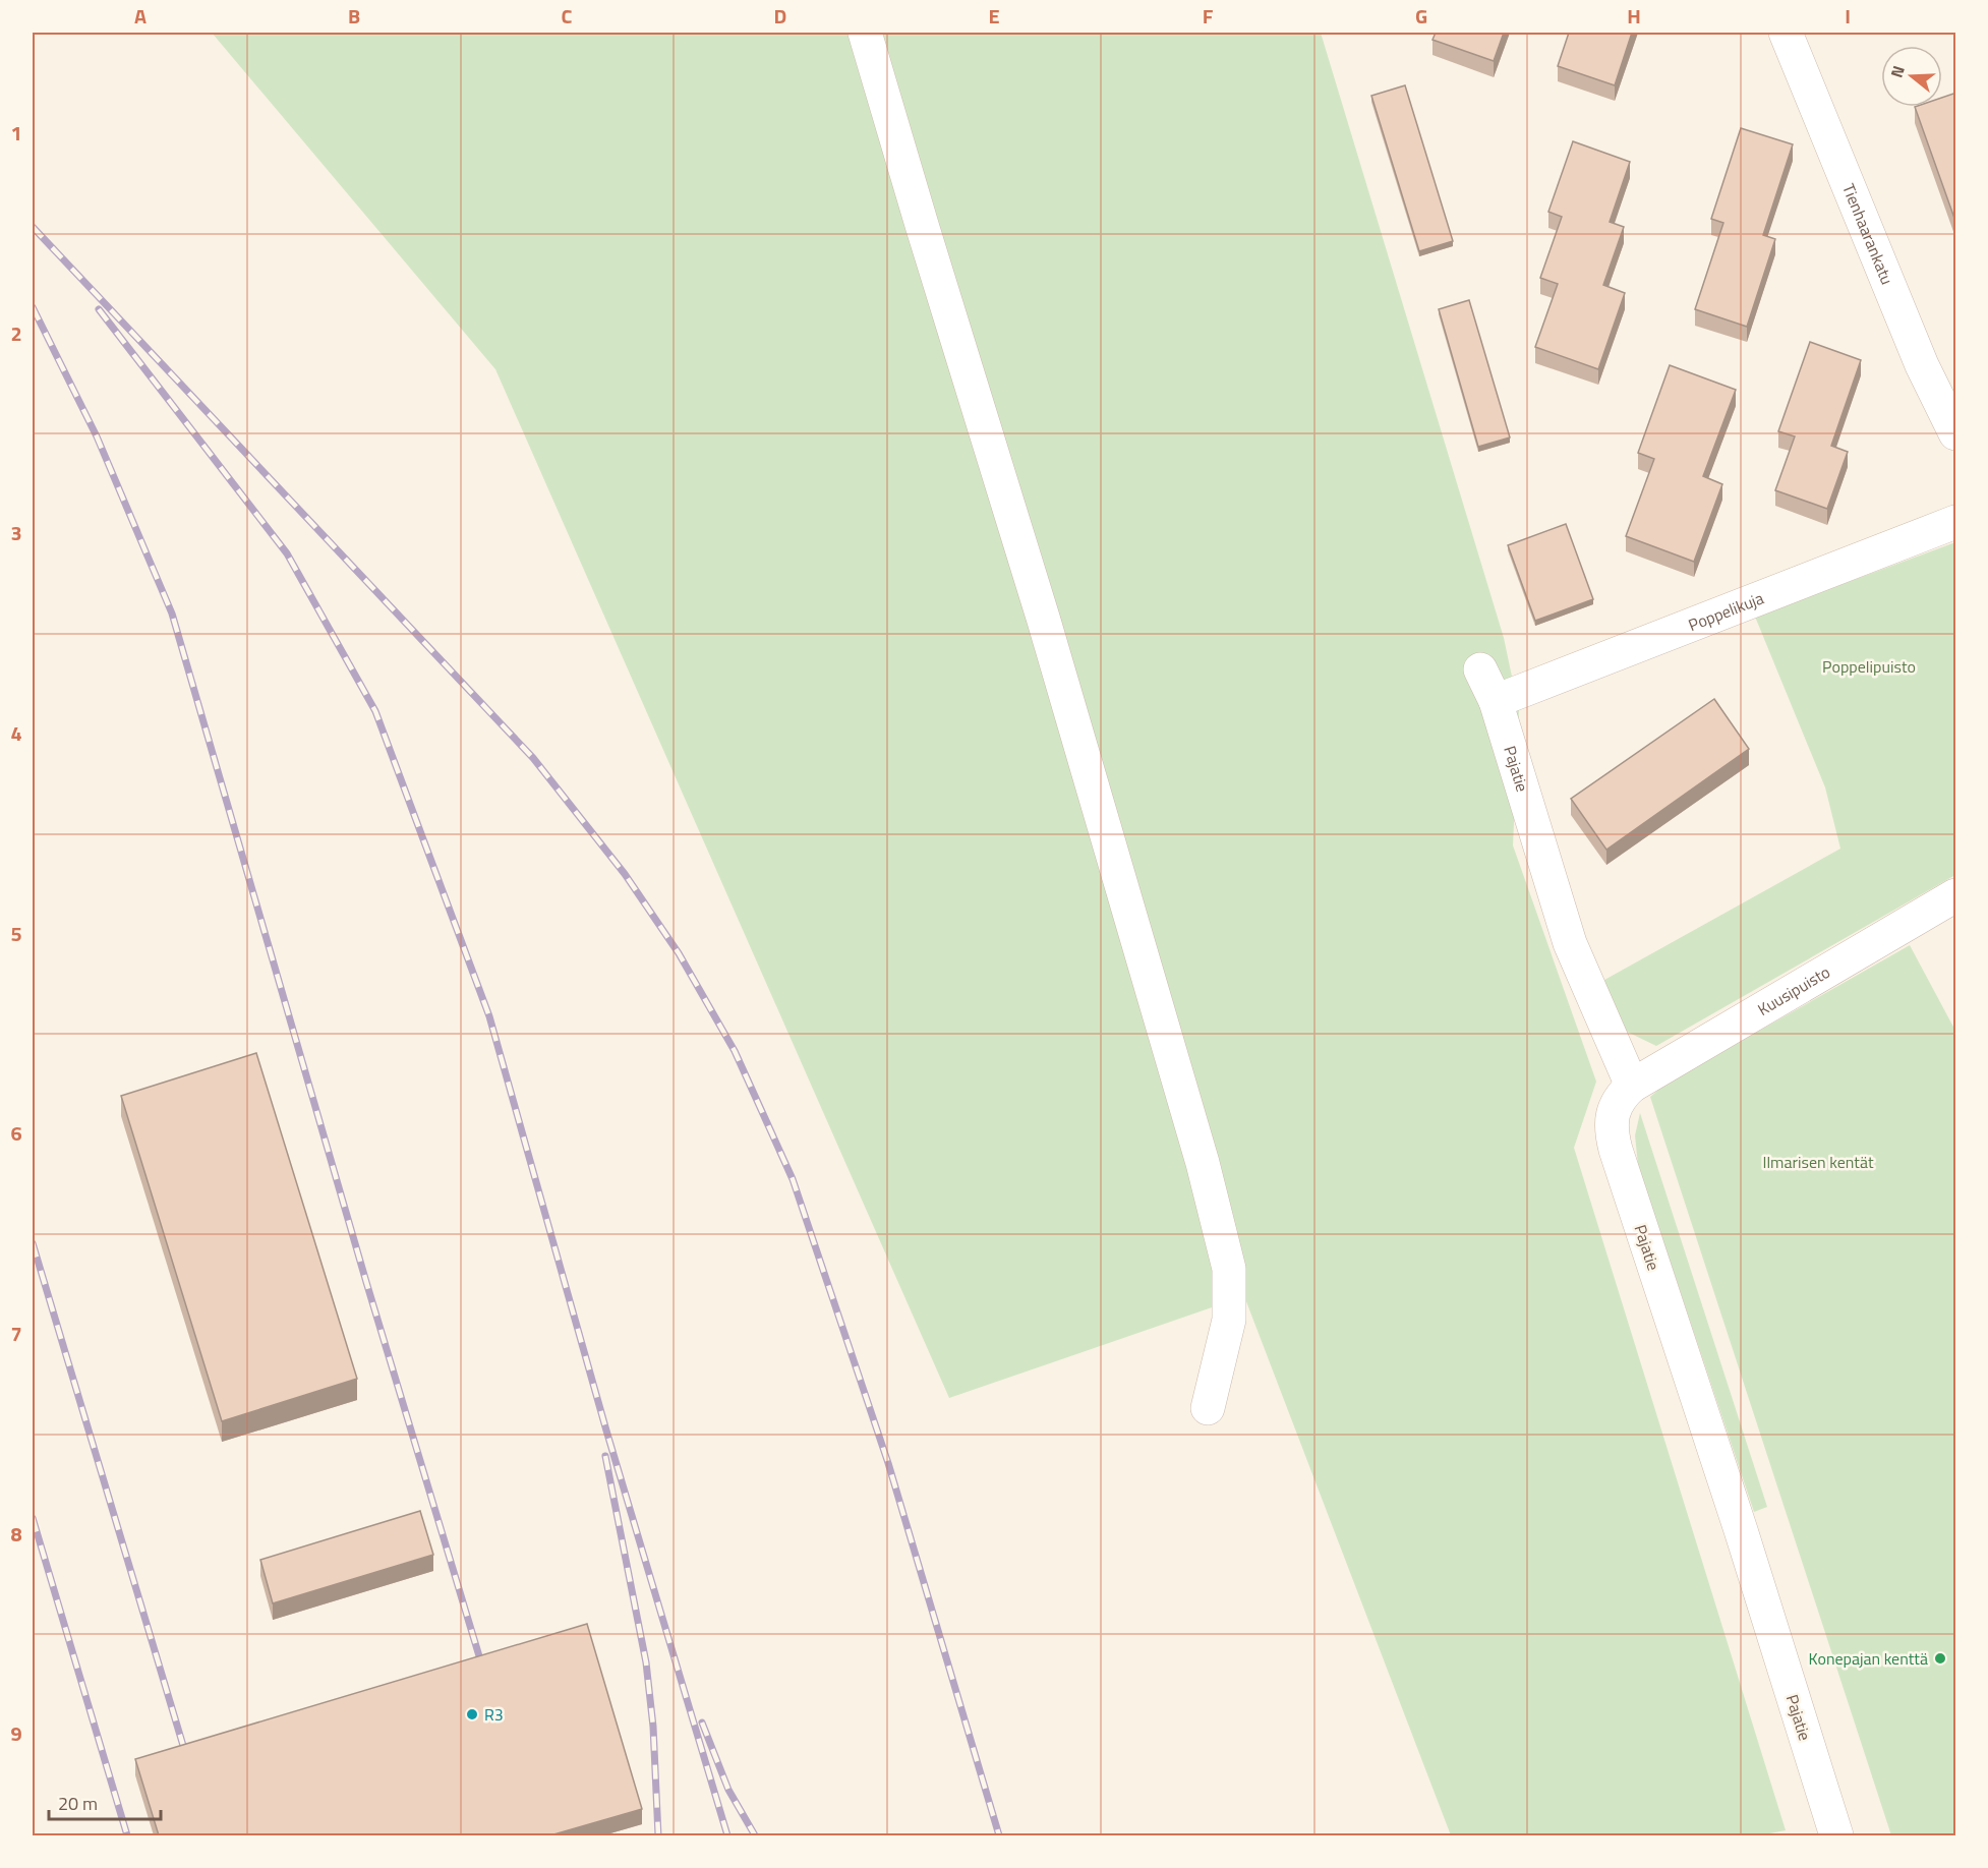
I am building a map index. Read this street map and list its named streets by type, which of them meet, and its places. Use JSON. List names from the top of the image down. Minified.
{"streets":{"street":["Tienhaarankatu","Poppelikuja","Pajatie","Kuusipuisto"]},"crossings":[["Poppelikuja","Pajatie"],["Pajatie","Kuusipuisto"]],"parks":["Poppelipuisto","Ilmarisen kentät"],"places":["Konepajan kenttä","R3"],"scale_bar":"20 m","north":"left","grid":{"columns":["A","B","C","D","E","F","G","H","I"],"rows":["1","2","3","4","5","6","7","8","9"]}}
